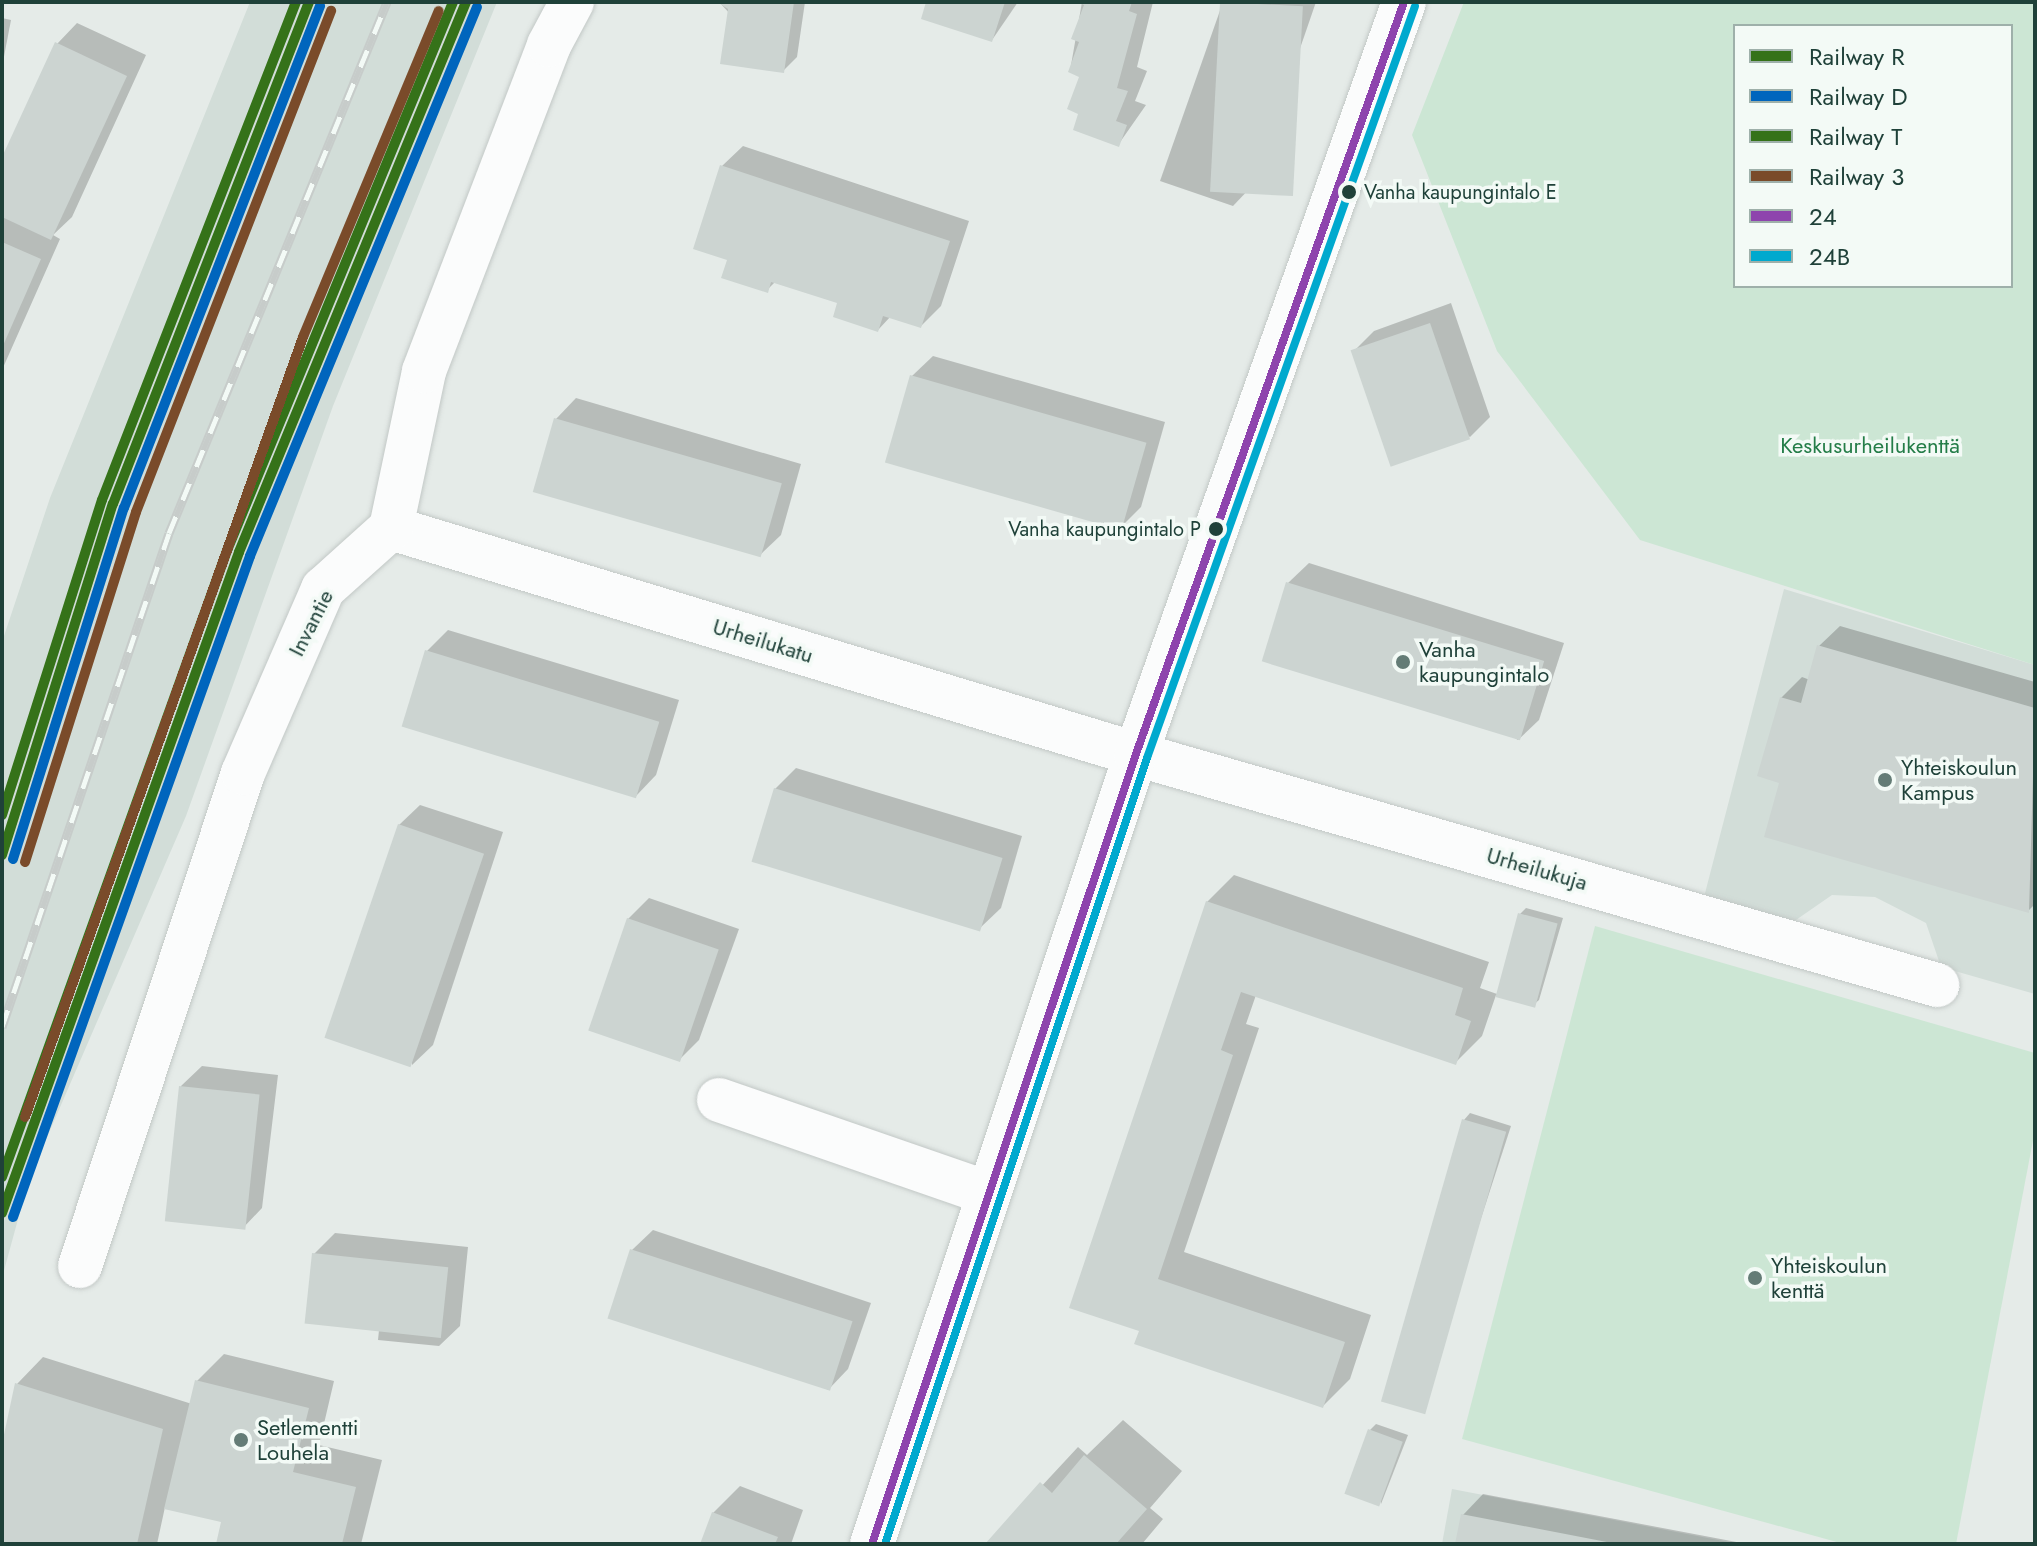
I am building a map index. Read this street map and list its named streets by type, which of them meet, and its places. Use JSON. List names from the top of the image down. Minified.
{"streets":{"street":["Invantie","Urheilukatu","Urheilukuja"]},"crossings":[["Invantie","Urheilukatu"],["Urheilukatu","Urheilukuja"]],"parks":["Keskusurheilukenttä"],"places":["Vanha kaupungintalo E","Vanha kaupungintalo P","Vanha kaupungintalo","Yhteiskoulun Kampus","Yhteiskoulun kenttä","Setlementti Louhela"],"lines":["rail line R","rail line T","transit line 24","rail line D","transit line 24B","rail line 3"],"legend":["Railway R","Railway D","Railway T","Railway 3","24","24B"]}
